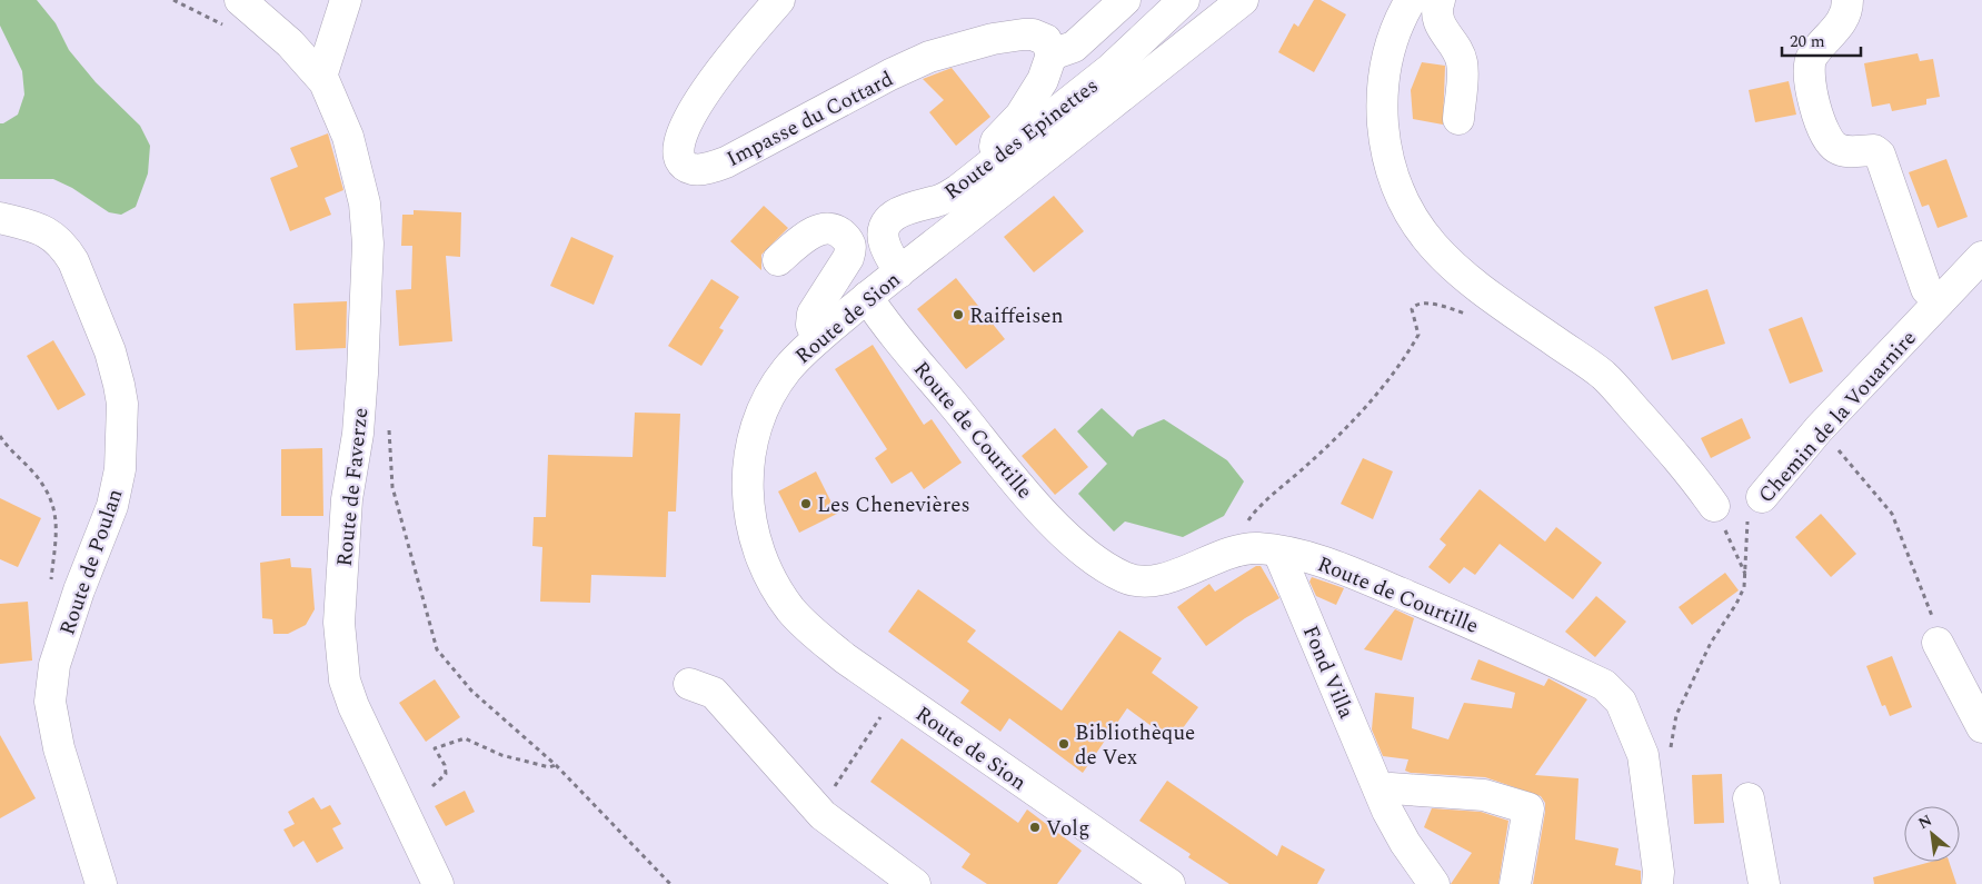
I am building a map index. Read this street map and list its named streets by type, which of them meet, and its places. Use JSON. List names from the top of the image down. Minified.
{"streets":{"street":["Impasse du Cottard","Route des Epinettes","Route de Sion","Chemin de la Vouarnire","Route de Courtille","Route de Faverze","Route de Poulan","Fond Villa"]},"crossings":[["Route des Epinettes","Route de Sion"],["Route de Sion","Route de Courtille"],["Route de Courtille","Fond Villa"]],"places":["Raiffeisen","Les Chenevières","Bibliothèque de Vex","Volg"],"scale_bar":"20 m","north":"top left"}
